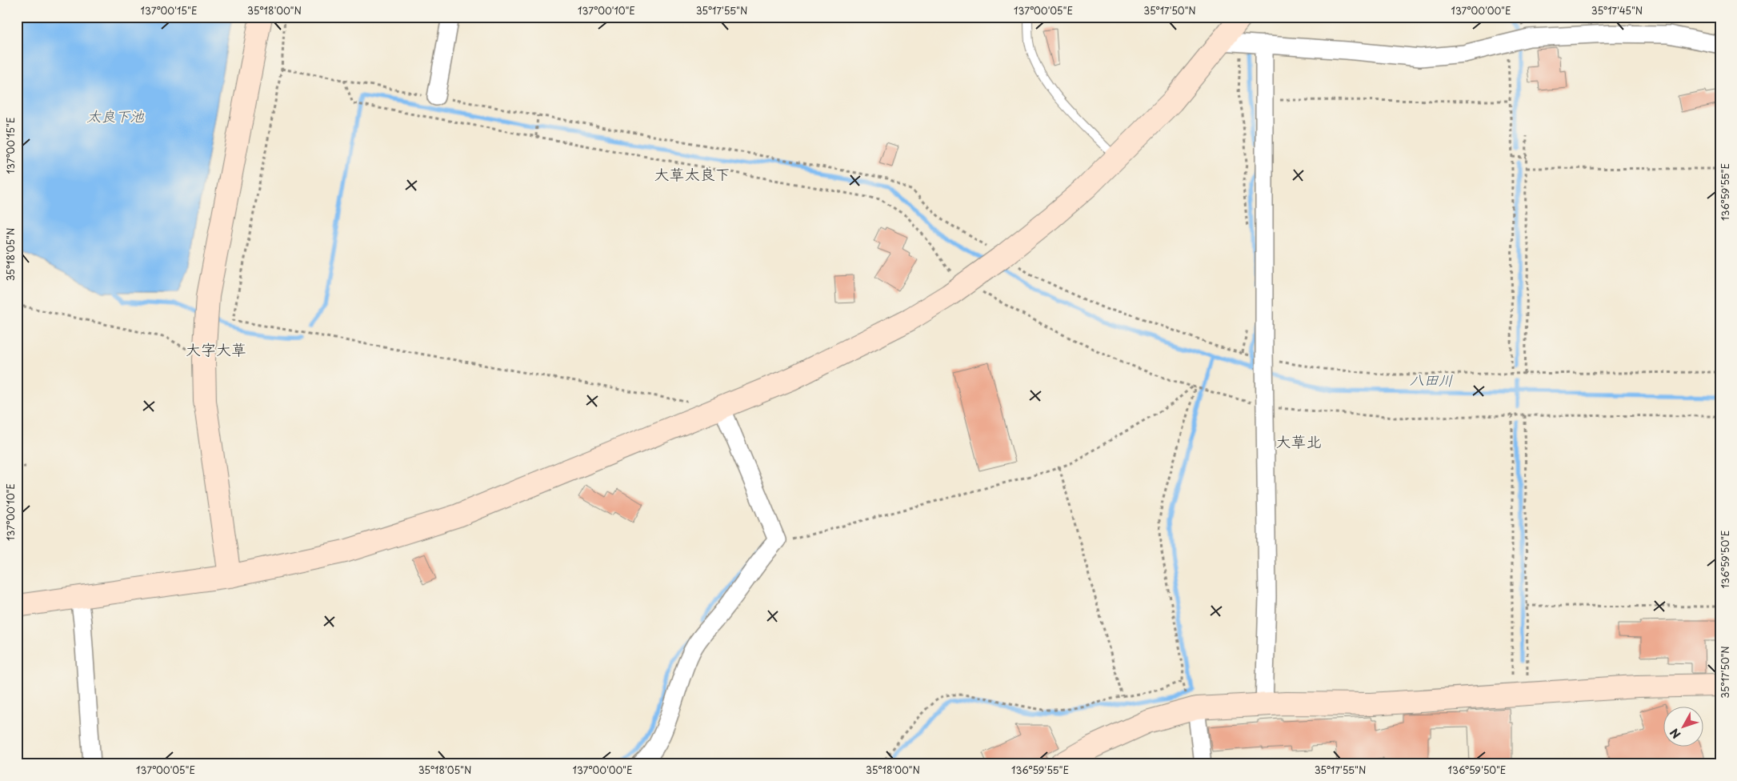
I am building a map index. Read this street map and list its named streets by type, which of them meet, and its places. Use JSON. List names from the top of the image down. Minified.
{"districts":["大草太良下","大字大草","大草北"],"water":["太良下池","八田川"],"north":"bottom left","coordinates":["137°00'15\"E","35°18'00\"N","137°00'10\"E","35°17'55\"N","137°00'05\"E","35°17'50\"N","137°00'00\"E","35°17'45\"N","136°59'55\"E","35°18'05\"N","136°59'50\"E"]}
